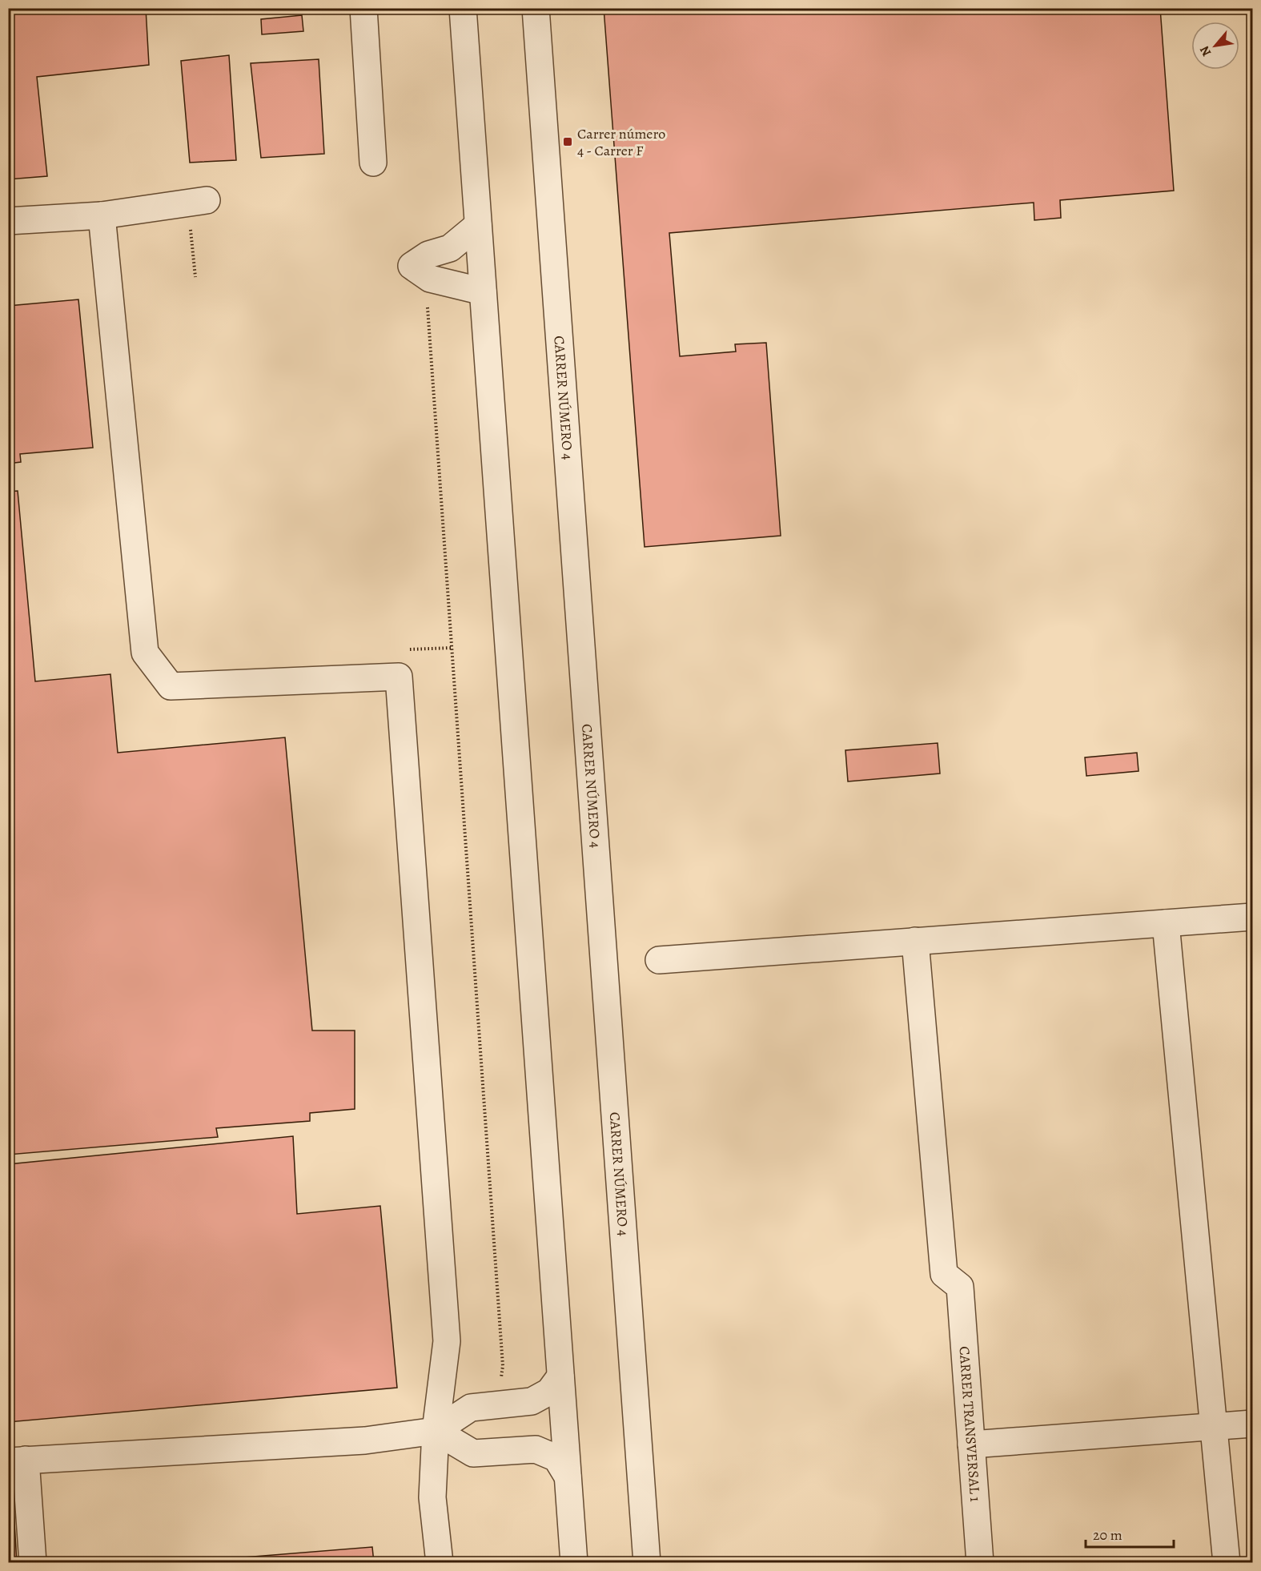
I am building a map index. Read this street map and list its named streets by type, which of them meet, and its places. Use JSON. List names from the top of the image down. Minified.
{"streets":{"street":["CARRER NÚMERO 4","CARRER TRANSVERSAL 1"]},"places":{"transit":["Carrer número 4 - Carrer F"]},"scale_bar":"20 m","north":"bottom left"}
